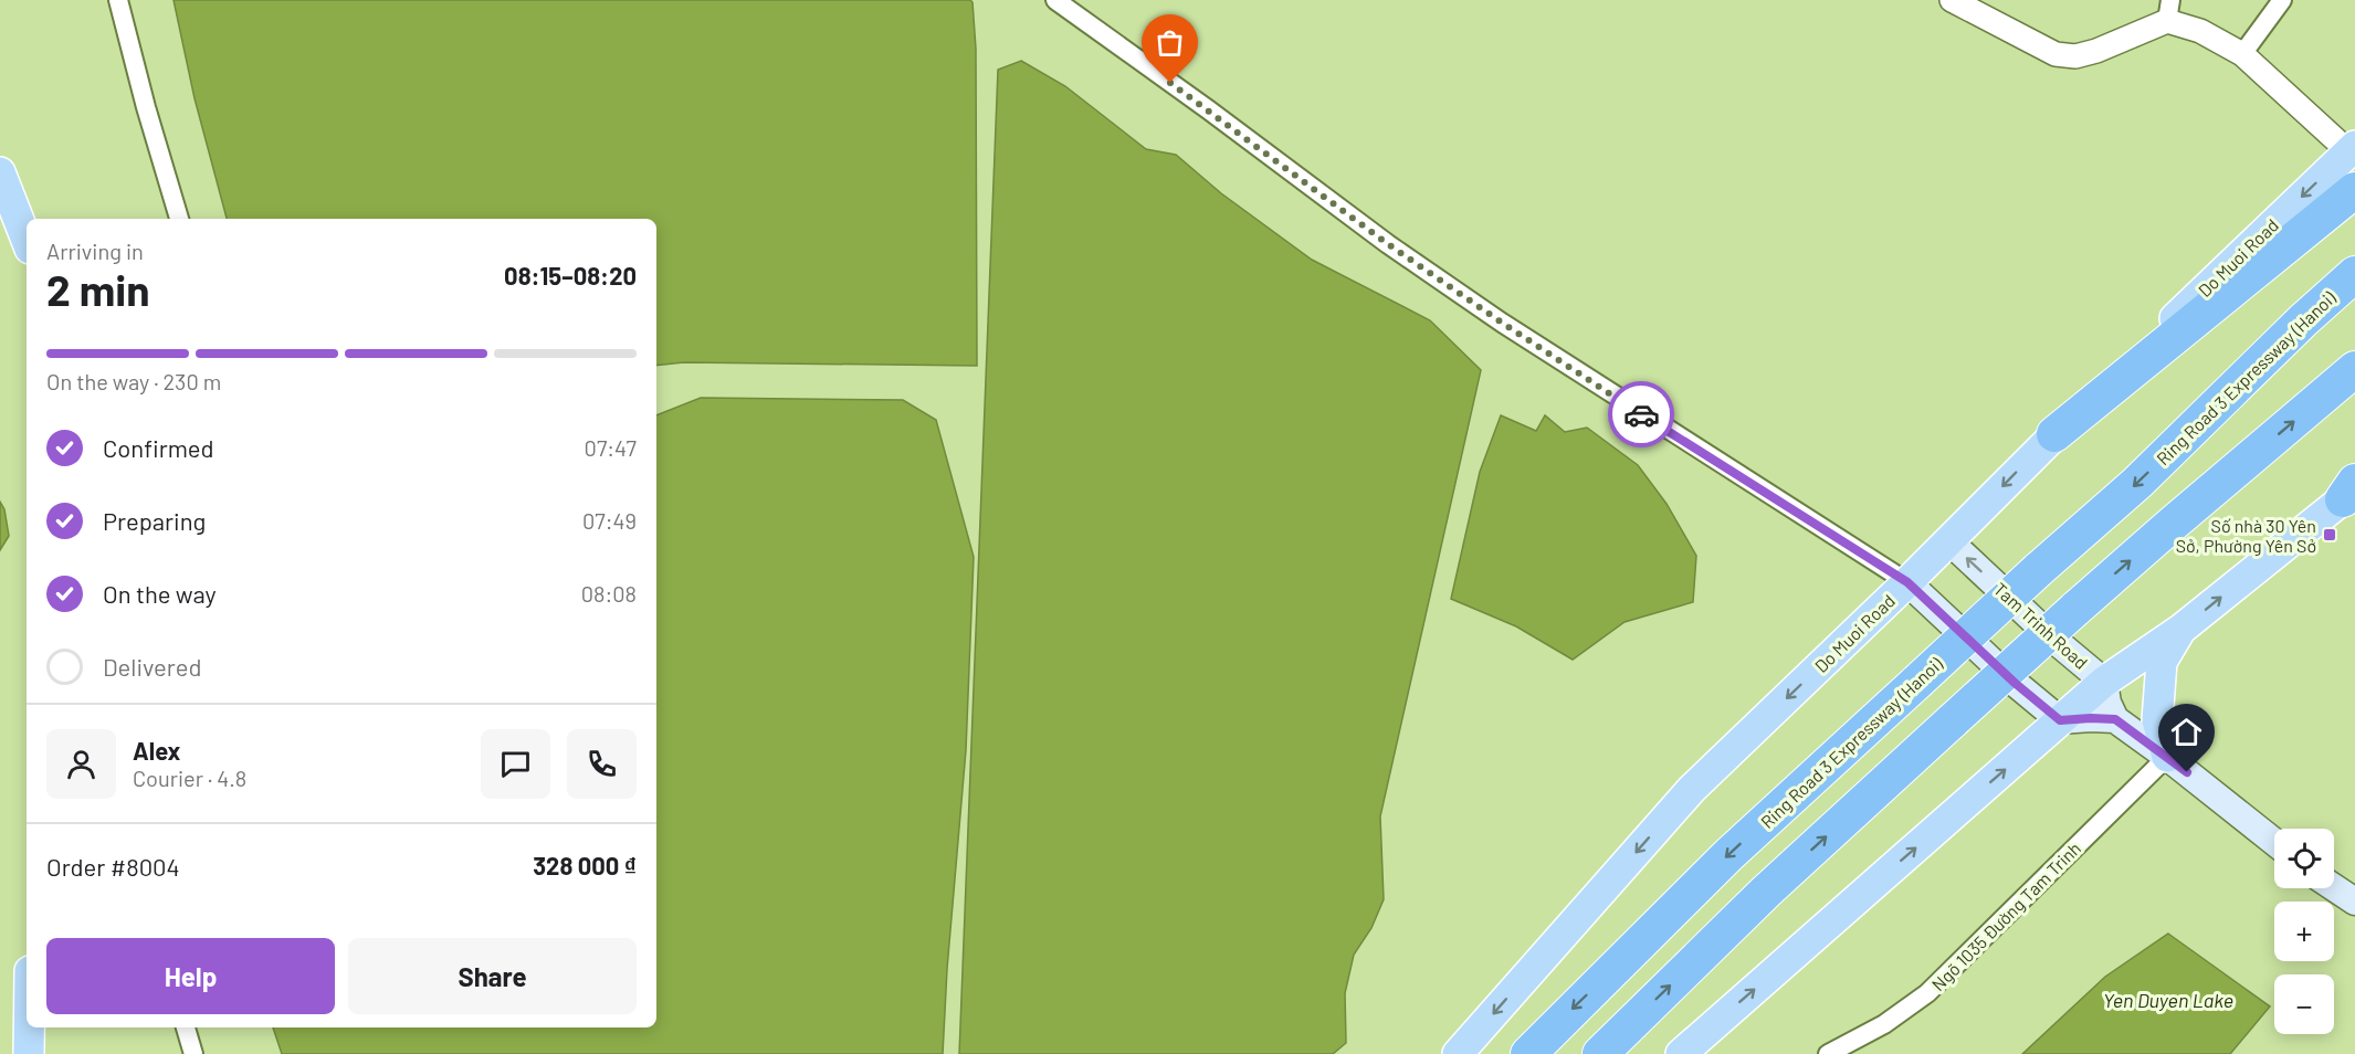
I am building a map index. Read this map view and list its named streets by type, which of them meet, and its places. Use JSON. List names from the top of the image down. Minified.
{"streets":{"highway":["Ring Road 3 Expressway (Hanoi)"],"main road":["Do Muoi Road","Tam Trinh Road"],"street":["Ngõ 1035 Đường Tam Trinh"]},"crossings":[["Do Muoi Road","Tam Trinh Road"]],"water":["Yen Duyen Lake"],"places":{"transit":["Số nhà 30 Yên Sở, Phường Yên Sở"]},"page":{"heading":["2 min","Arriving in","08:15–08:20"],"panel":["Alex","Courier · 4.8","Order #8004","328 000 ₫"],"bar":"On the way · 230 m","list":[["Confirmed","07:47"],["Preparing","07:49"],["On the way","08:08"],"Delivered"],"map_buttons":["+","−"],"buttons":["Help","Share"]}}
